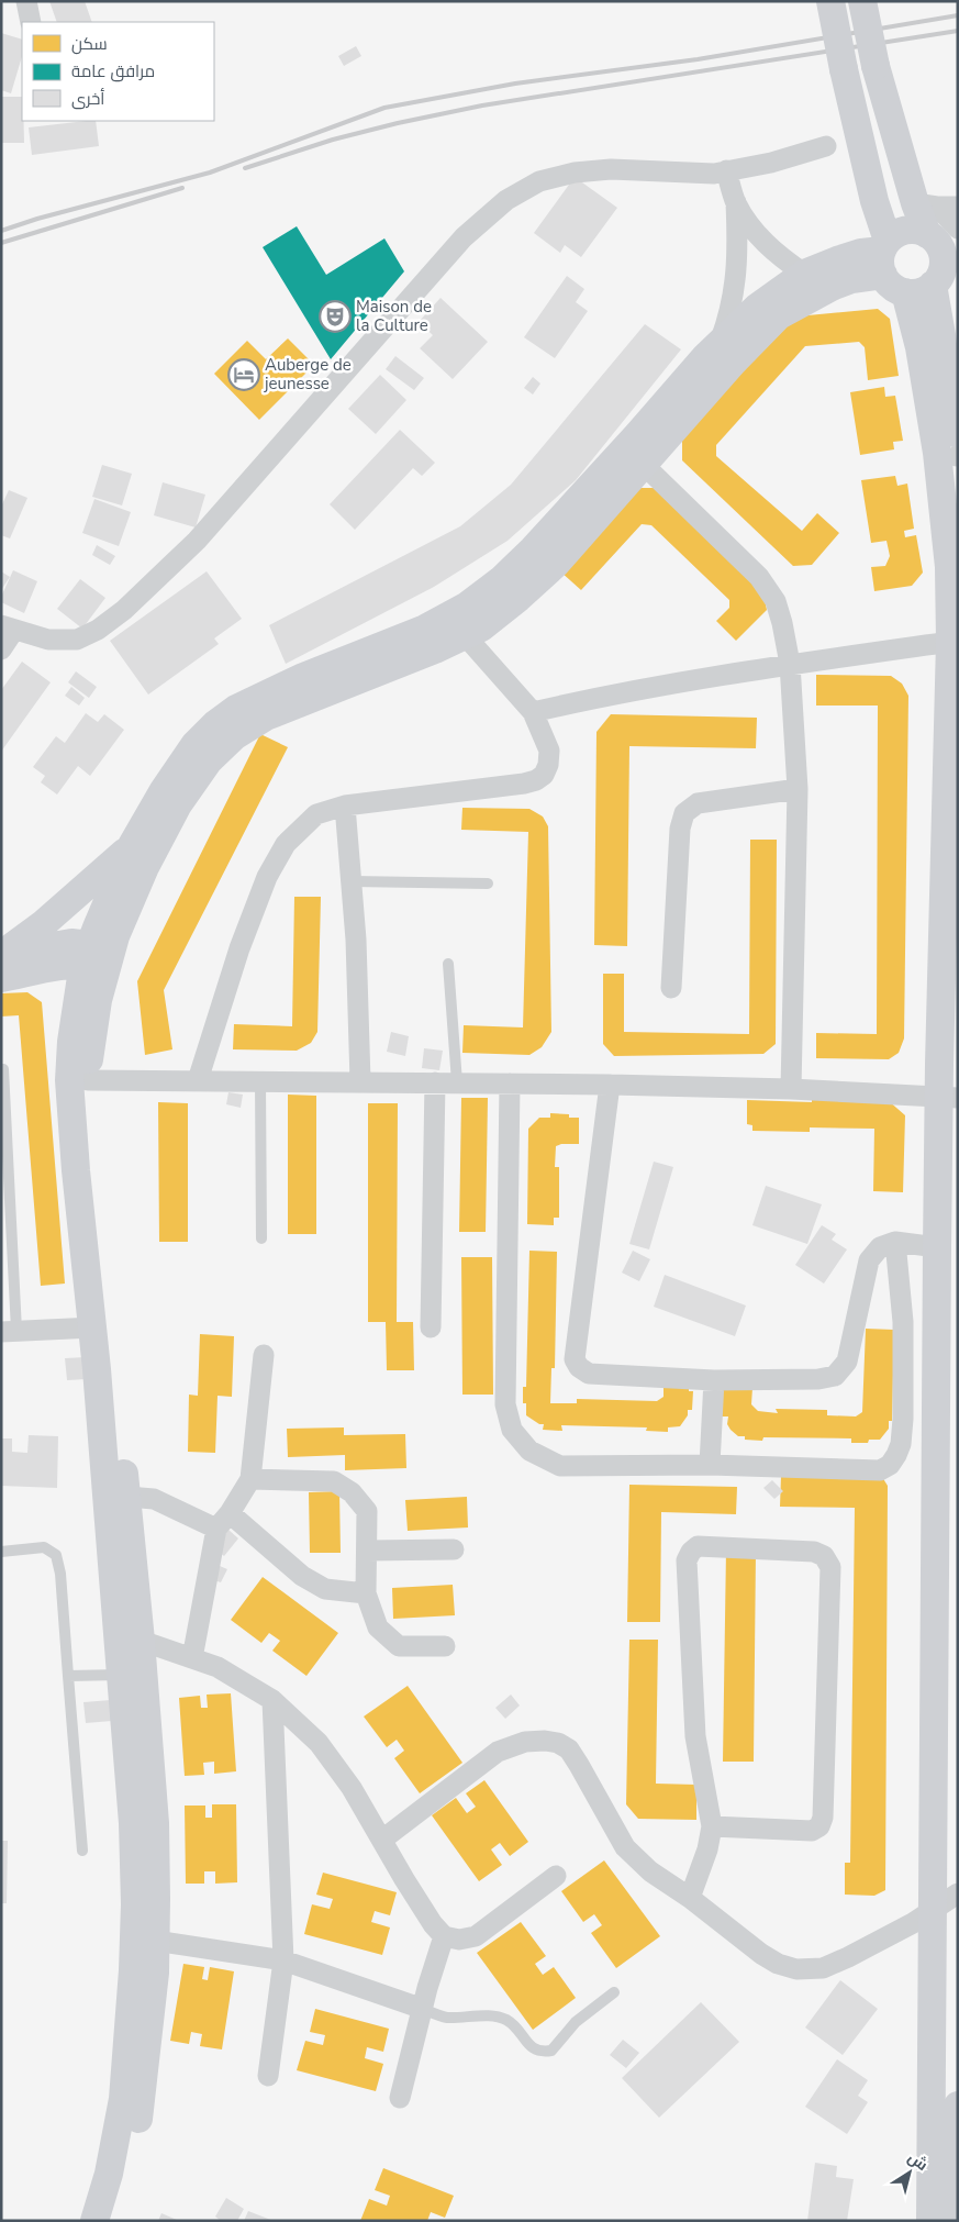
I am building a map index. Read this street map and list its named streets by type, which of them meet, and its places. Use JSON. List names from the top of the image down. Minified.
{"places":{"theatre":["Maison de la Culture"],"hotel":["Auberge de jeunesse"]},"legend":["سكن","مرافق عامة","أخرى"],"north":"top right"}
